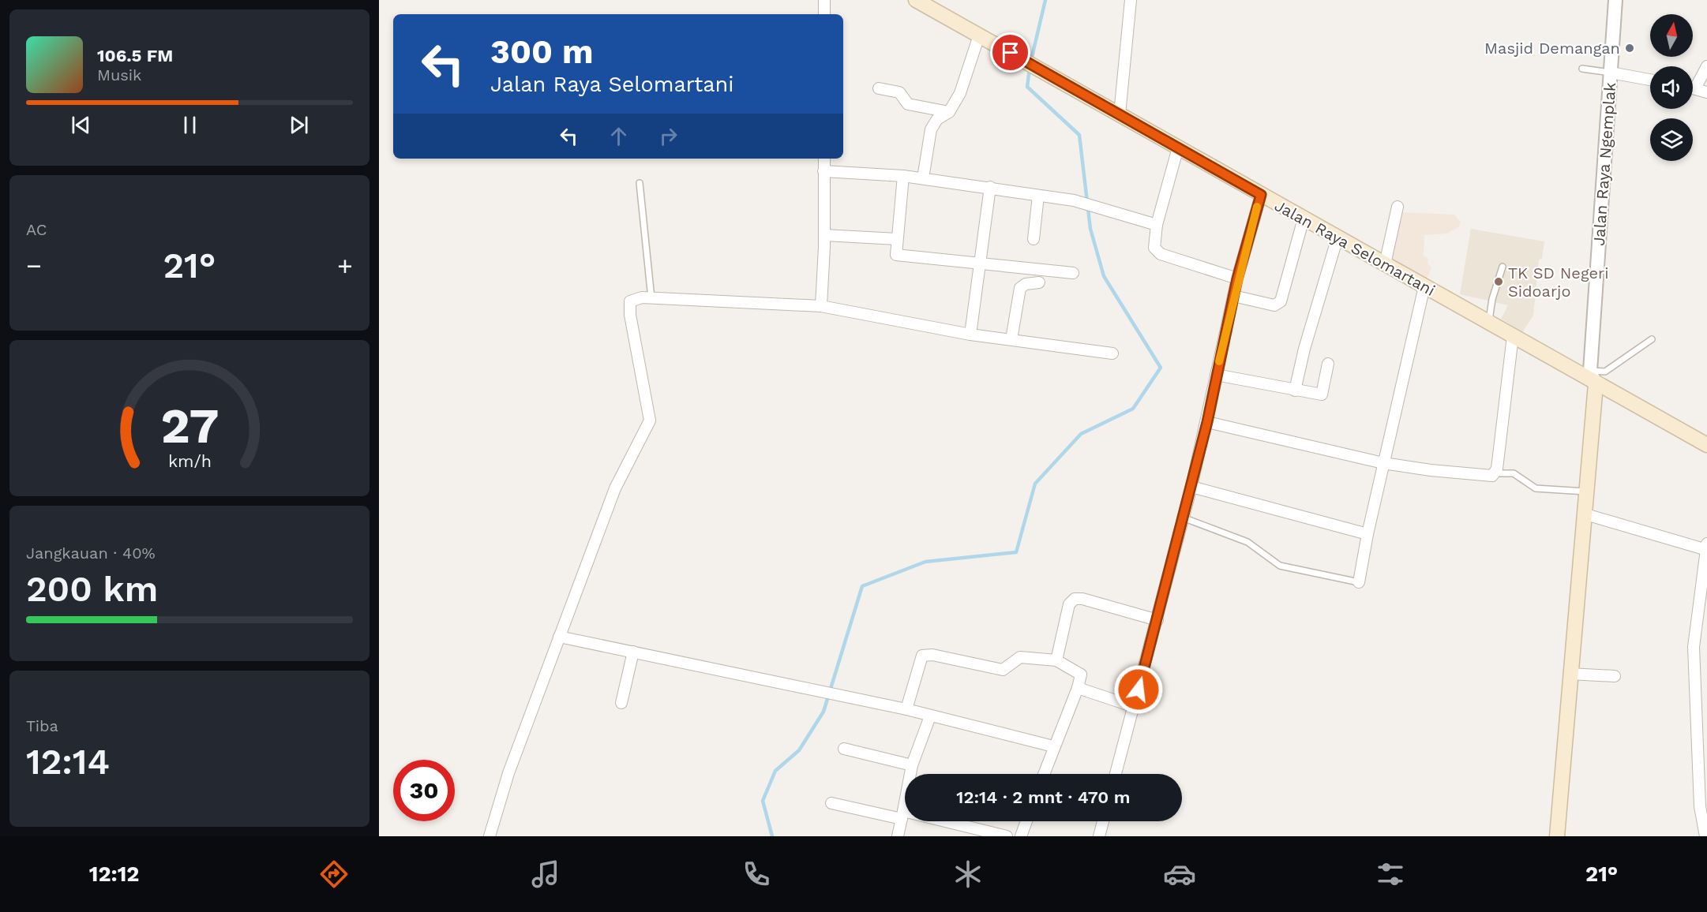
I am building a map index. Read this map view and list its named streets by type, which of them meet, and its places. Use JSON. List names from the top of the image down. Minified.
{"streets":{"main road":["Jalan Raya Selomartani"],"street":["Jalan Raya Ngemplak"]},"crossings":[["Jalan Raya Ngemplak","Jalan Raya Selomartani"]],"places":["Masjid Demangan","TK SD Negeri Sidoarjo"],"north":"top","page":{"turn":["300 m","Jalan Raya Selomartani"],"song":["106.5 FM","Musik"],"tile":["AC",["Jangkauan · 40%","200 km"],["Tiba","12:14"]],"heat":["−","21°","+"],"limit":"30","trip":"12:14 · 2 mnt · 470 m","tabs":["12:12","21°"],"gauge":["27","km/h"]}}
